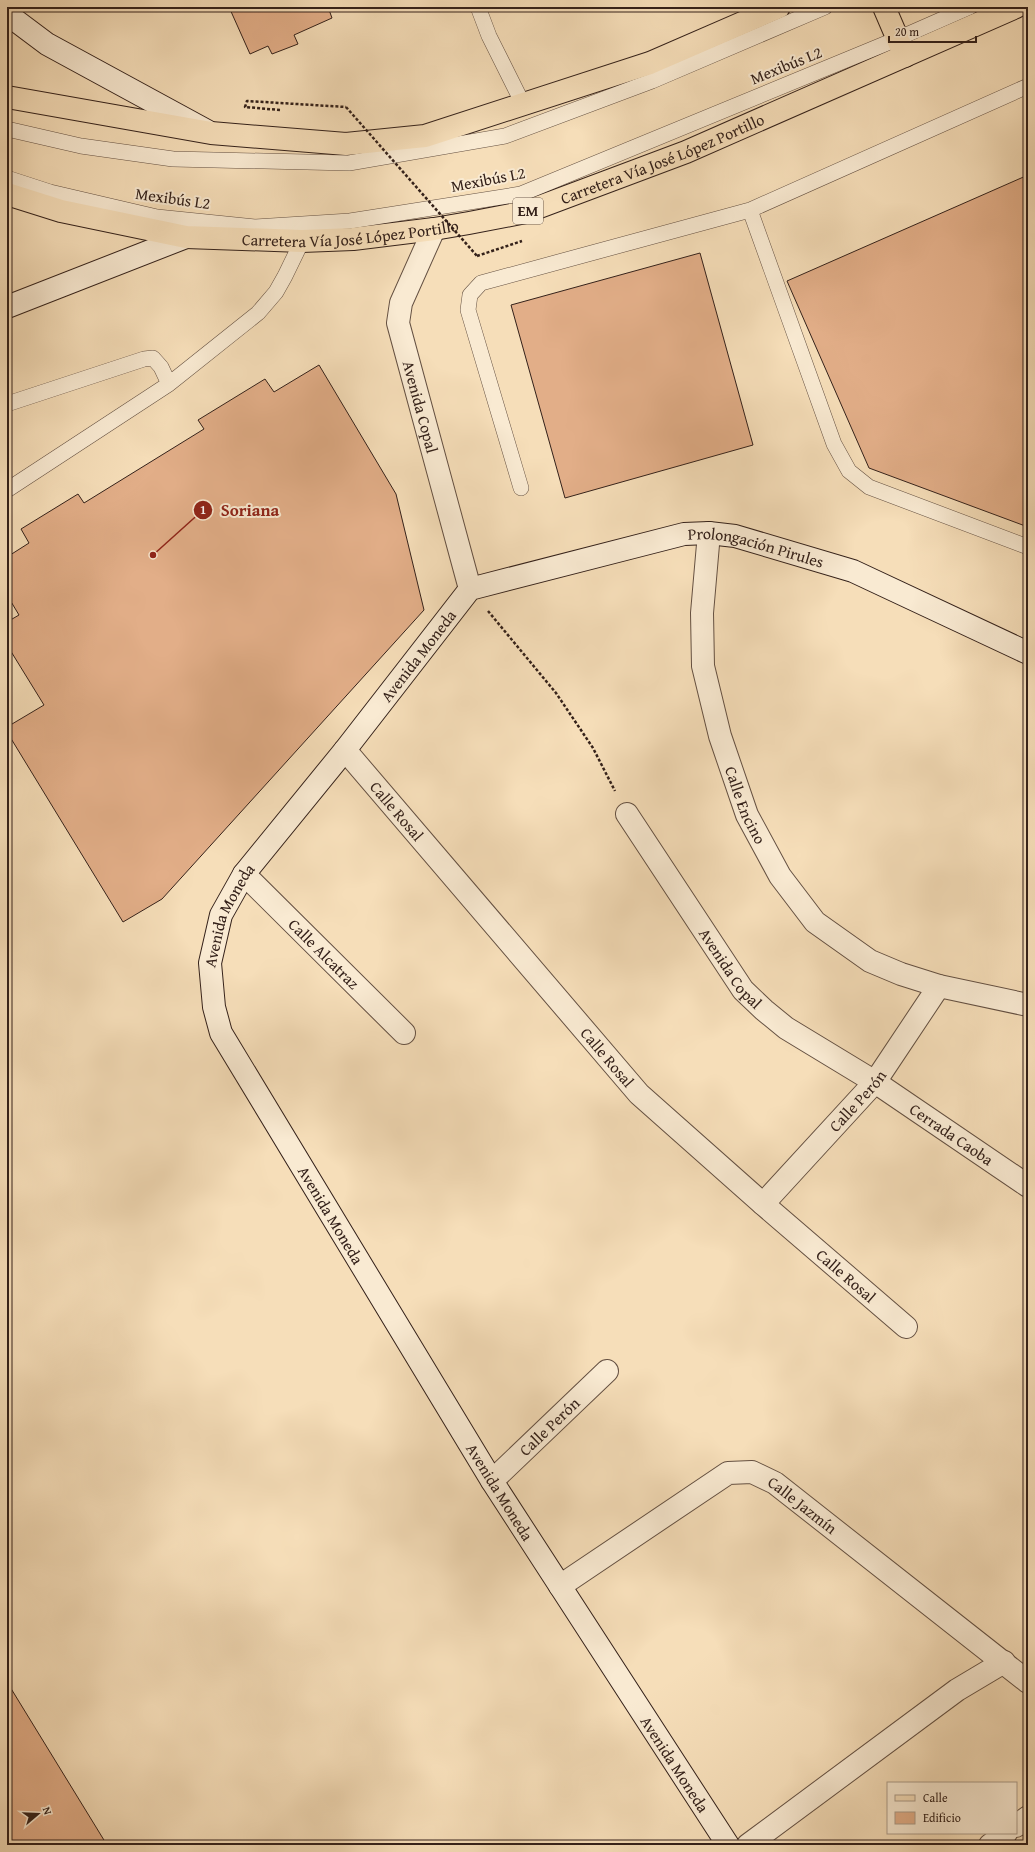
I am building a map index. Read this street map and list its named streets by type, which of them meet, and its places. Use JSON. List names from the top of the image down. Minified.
{"streets":{"main road":["Carretera Vía José López Portillo","EM"],"street":["Avenida Copal","Prolongación Pirules","Avenida Moneda","Calle Encino","Calle Rosal","Calle Alcatraz","Calle Perón","Cerrada Caoba","Calle Jazmín"],"lane":["Mexibús L2"]},"crossings":[["Mexibús L2","Carretera Vía José López Portillo"],["Carretera Vía José López Portillo","Avenida Copal"],["Avenida Copal","Prolongación Pirules"],["Avenida Copal","Avenida Moneda"],["Avenida Copal","Calle Perón"],["Avenida Copal","Cerrada Caoba"],["Prolongación Pirules","Avenida Moneda"],["Prolongación Pirules","Calle Encino"],["Avenida Moneda","Calle Rosal"],["Avenida Moneda","Calle Alcatraz"],["Avenida Moneda","Calle Perón"],["Avenida Moneda","Calle Jazmín"],["Calle Encino","Calle Perón"],["Calle Rosal","Calle Perón"],["Calle Perón","Cerrada Caoba"]],"places":["Soriana"],"legend":["Calle","Edificio"],"scale_bar":"20 m","north":"right"}
